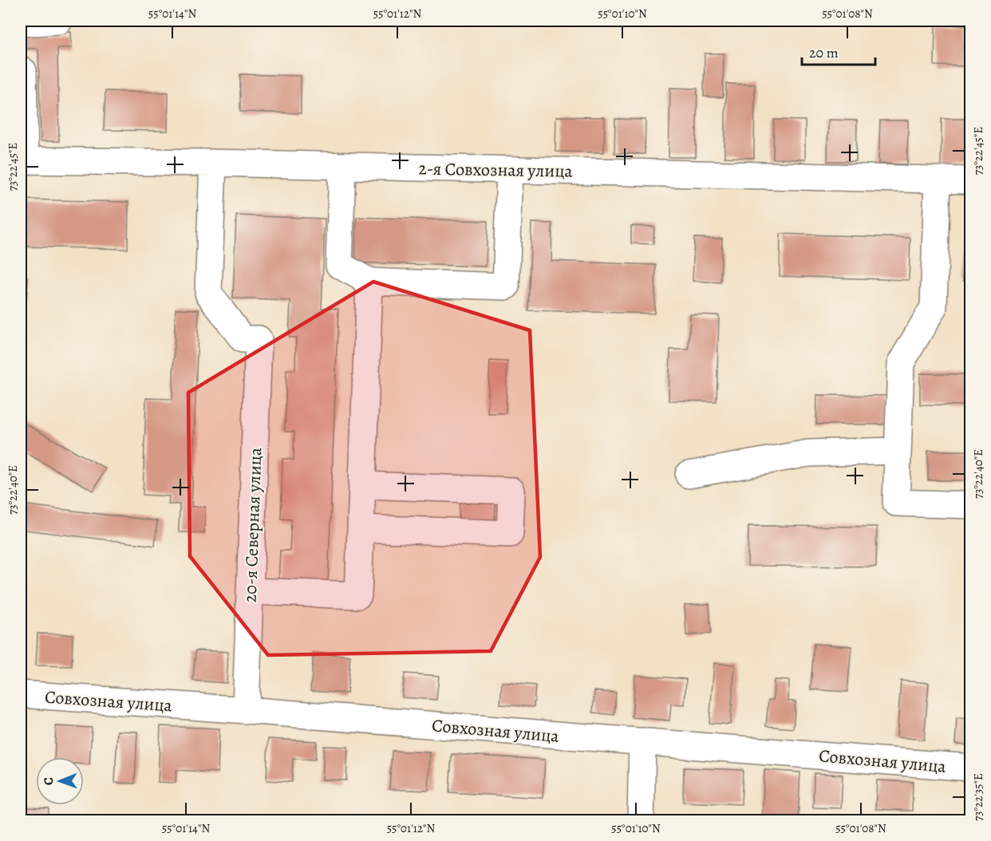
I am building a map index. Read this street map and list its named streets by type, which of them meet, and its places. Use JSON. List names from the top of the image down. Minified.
{"streets":{"street":["2-я Совхозная улица","20-я Северная улица","Совхозная улица"]},"crossings":[["2-я Совхозная улица","20-я Северная улица"],["20-я Северная улица","Совхозная улица"]],"scale_bar":"20 m","north":"left","coordinates":["55°01'14\"N","55°01'12\"N","55°01'10\"N","55°01'08\"N","73°22'45\"E","73°22'40\"E","73°22'35\"E"]}
